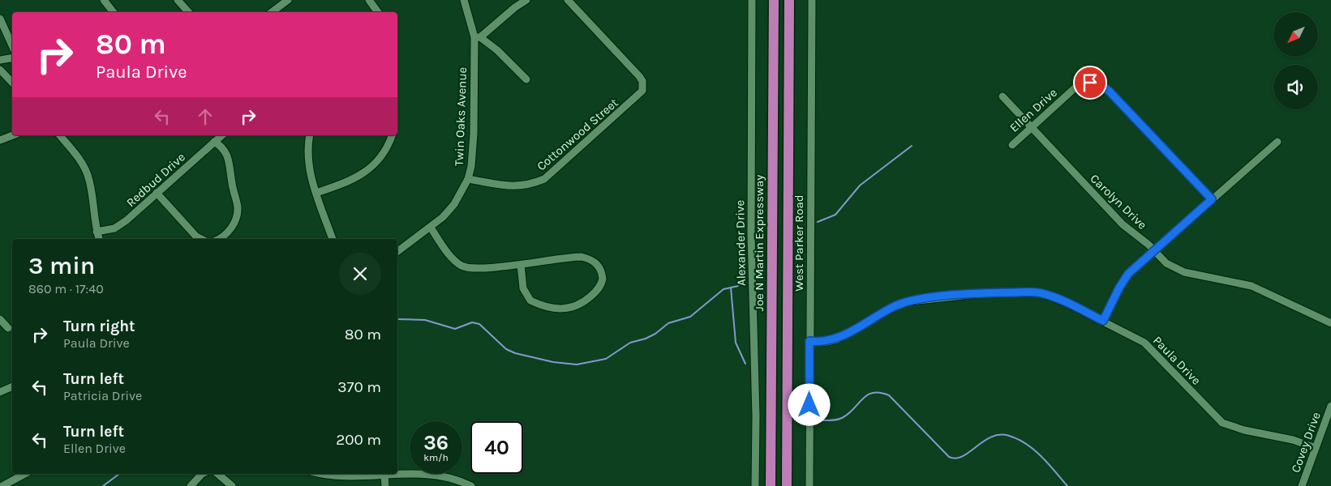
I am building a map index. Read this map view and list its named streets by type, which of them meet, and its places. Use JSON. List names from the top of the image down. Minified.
{"streets":{"highway":["Joe N Martin Expressway"],"street":["Ellen Drive","Twin Oaks Avenue","Cottonwood Street","Redbud Drive","Carolyn Drive","Alexander Drive","West Parker Road","Paula Drive","Covey Drive"]},"crossings":[["Ellen Drive","Carolyn Drive"],["Twin Oaks Avenue","Cottonwood Street"],["West Parker Road","Paula Drive"],["Paula Drive","Covey Drive"]],"north":"bottom left","page":{"turn":["80 m","Paula Drive"],"heading":["3 min","860 m · 17:40"],"list":[{"name":"Turn right","note":"Paula Drive","value":"80 m"},{"name":"Turn left","note":"Patricia Drive","value":"370 m"},{"name":"Turn left","note":"Ellen Drive","value":"200 m"}],"speed":"36 km/h","limit":"40"}}
